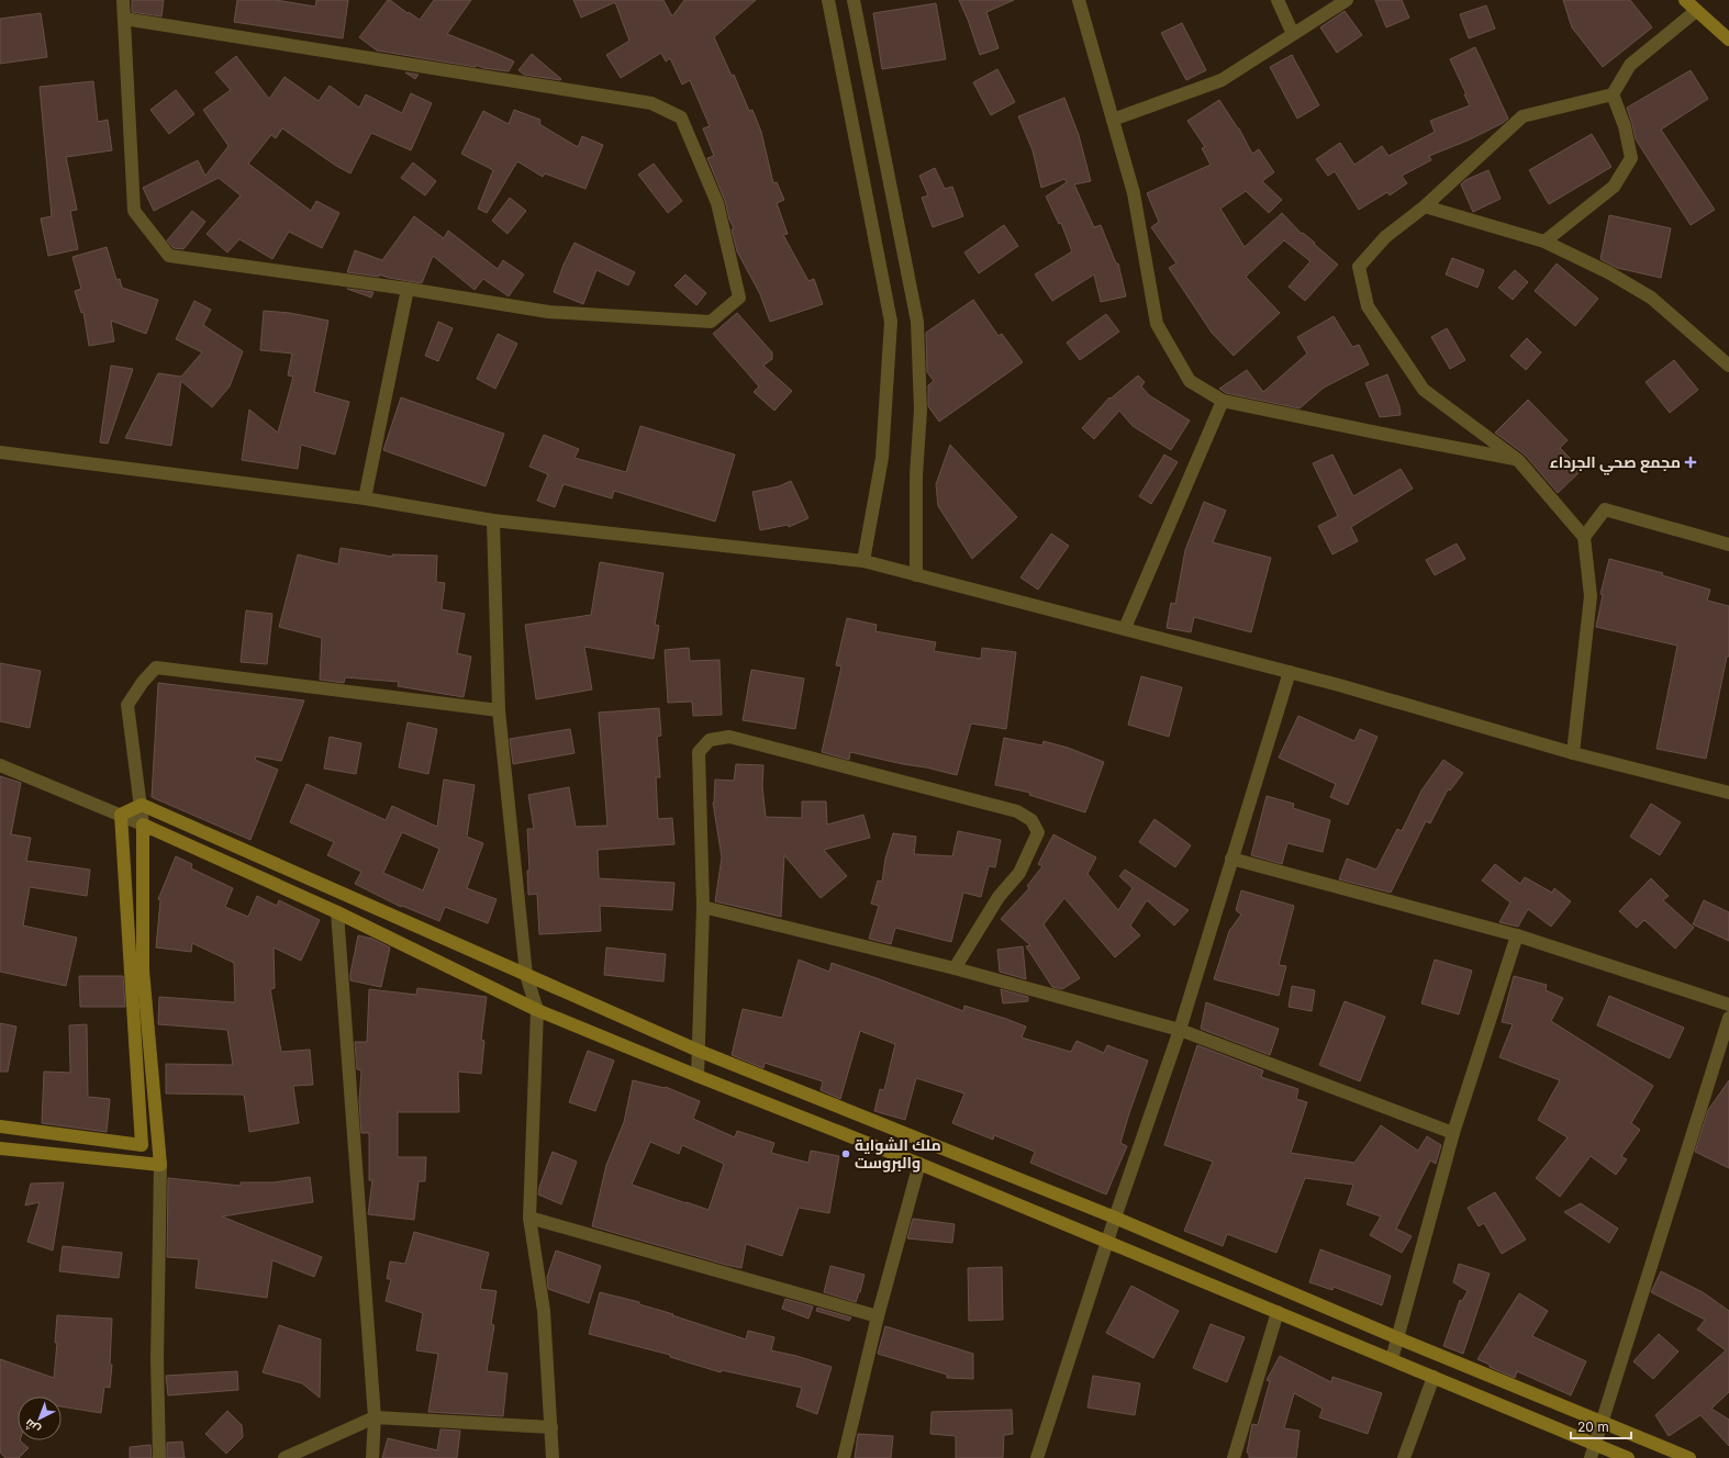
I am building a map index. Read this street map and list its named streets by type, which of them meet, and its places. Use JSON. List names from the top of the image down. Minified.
{"places":{"health":["مجمع صحي الجرداء"],"other":["ملك الشواية والبروست"]},"scale_bar":"20 m","north":"bottom left"}
